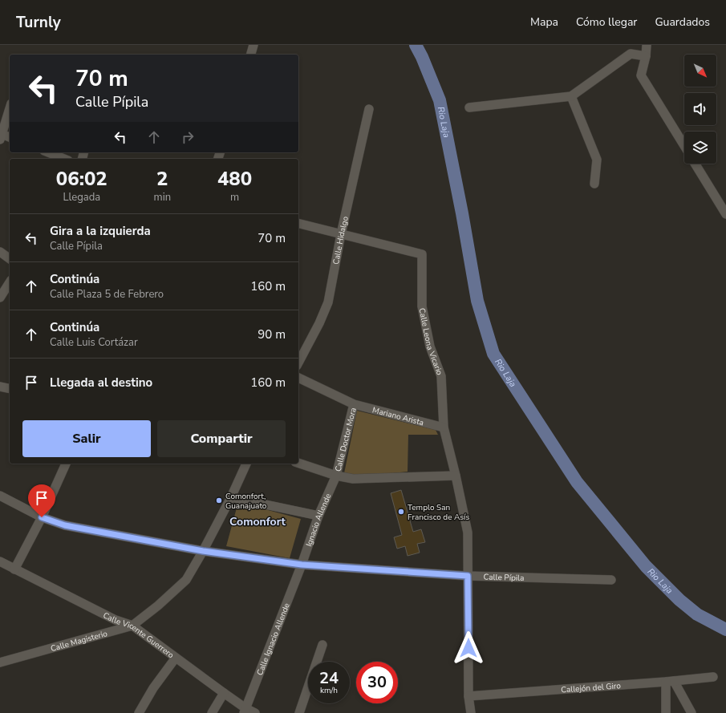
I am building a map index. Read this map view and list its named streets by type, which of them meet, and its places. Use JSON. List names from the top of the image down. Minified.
{"streets":{"street":["Calle Hidalgo","Calle Leona Vicario","Mariano Arista","Calle Doctor Mora","Ignacio Allende","Calle Pípila","Calle Vicente Guerrero","Calle Ignacio Allende","Calle Magisterio","Callejón del Giro"]},"crossings":[["Calle Hidalgo","Calle Leona Vicario"],["Calle Leona Vicario","Mariano Arista"],["Calle Leona Vicario","Calle Pípila"],["Calle Leona Vicario","Callejón del Giro"],["Mariano Arista","Calle Doctor Mora"],["Calle Doctor Mora","Ignacio Allende"],["Ignacio Allende","Calle Pípila"],["Ignacio Allende","Calle Ignacio Allende"],["Calle Pípila","Calle Ignacio Allende"],["Calle Pípila","Calle Magisterio"],["Calle Vicente Guerrero","Calle Ignacio Allende"],["Calle Vicente Guerrero","Calle Magisterio"]],"districts":["Comonfort"],"water":["Rio Laja"],"places":["Comonfort, Guanajuato","Templo San Francisco de Asís"],"north":"bottom right","page":{"header":"Turnly","nav":["Mapa","Cómo llegar","Guardados"],"turn":["70 m","Calle Pípila"],"eta":["06:02","Llegada","2","min","480","m"],"list":[{"name":"Gira a la izquierda","note":"Calle Pípila","value":"70 m"},{"name":"Continúa","note":"Calle Plaza 5 de Febrero","value":"160 m"},{"name":"Continúa","note":"Calle Luis Cortázar","value":"90 m"},{"name":"Llegada al destino","value":"160 m"}],"buttons":["Salir","Compartir"],"speed":"24 km/h","limit":"30"}}
